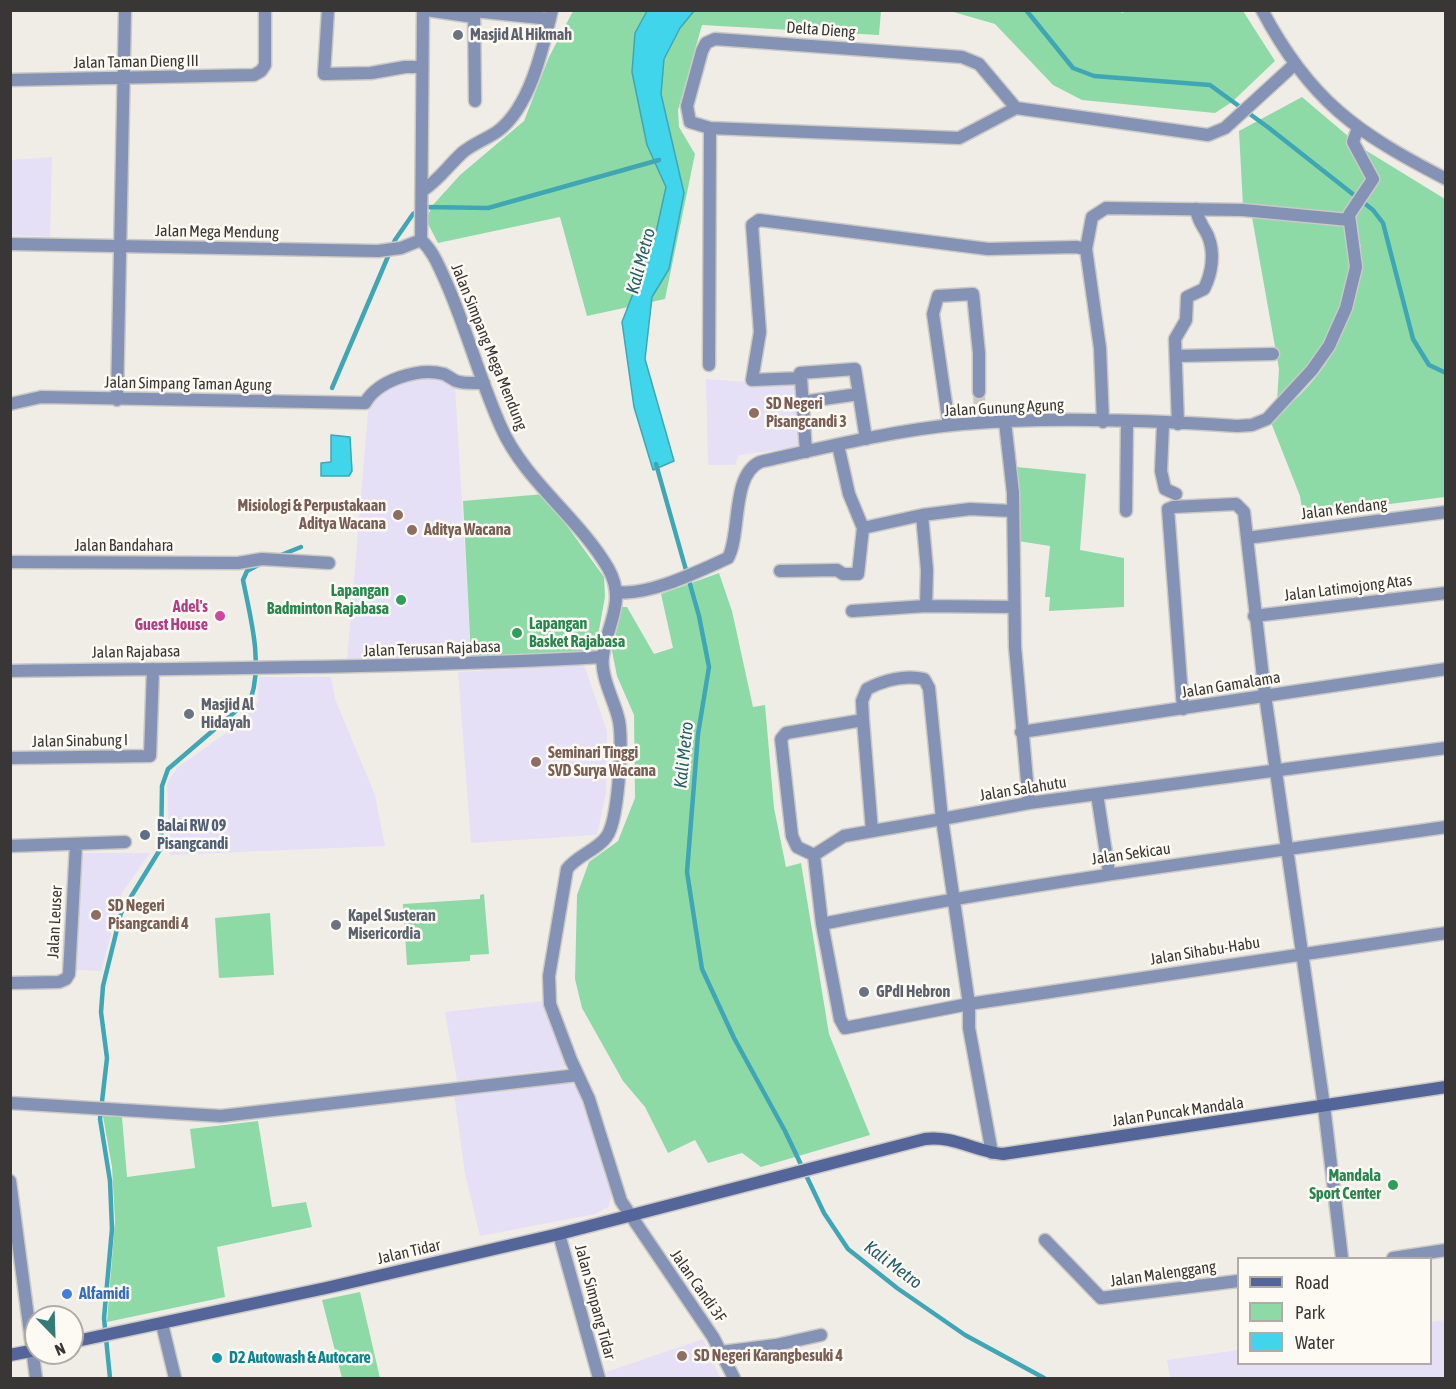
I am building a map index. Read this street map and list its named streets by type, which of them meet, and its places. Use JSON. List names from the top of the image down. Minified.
{"streets":{"main road":["Jalan Puncak Mandala","Jalan Tidar"],"street":["Delta Dieng","Jalan Taman Dieng III","Jalan Mega Mendung","Jalan Simpang Mega Mendung","Jalan Simpang Taman Agung","Jalan Gunung Agung","Jalan Kendang","Jalan Bandahara","Jalan Latimojong Atas","Jalan Terusan Rajabasa","Jalan Rajabasa","Jalan Gamalama","Jalan Sinabung I","Jalan Salahutu","Jalan Sekicau","Jalan Leuser","Jalan Sihabu-Habu","Jalan Malenggang","Jalan Candi 3F","Jalan Simpang Tidar"]},"crossings":[["Jalan Mega Mendung","Jalan Simpang Mega Mendung"],["Jalan Simpang Mega Mendung","Jalan Simpang Taman Agung"],["Jalan Simpang Mega Mendung","Jalan Gunung Agung"],["Jalan Terusan Rajabasa","Jalan Rajabasa"],["Jalan Terusan Rajabasa","Jalan Candi 3F"],["Jalan Rajabasa","Jalan Sinabung I"],["Jalan Sekicau","Jalan Sihabu-Habu"],["Jalan Puncak Mandala","Jalan Tidar"],["Jalan Tidar","Jalan Candi 3F"],["Jalan Tidar","Jalan Simpang Tidar"]],"water":["Kali Metro"],"places":["Masjid Al Hikmah","SD Negeri Pisangcandi 3","Misiologi & Perpustakaan Aditya Wacana","Aditya Wacana","Lapangan Badminton Rajabasa","Adel's Guest House","Lapangan Basket Rajabasa","Masjid Al Hidayah","Seminari Tinggi SVD Surya Wacana","Balai RW 09 Pisangcandi","SD Negeri Pisangcandi 4","Kapel Susteran Misericordia","GPdI Hebron","Mandala Sport Center","Alfamidi","SD Negeri Karangbesuki 4","D2 Autowash & Autocare"],"legend":["Road","Park","Water"],"north":"bottom right"}
